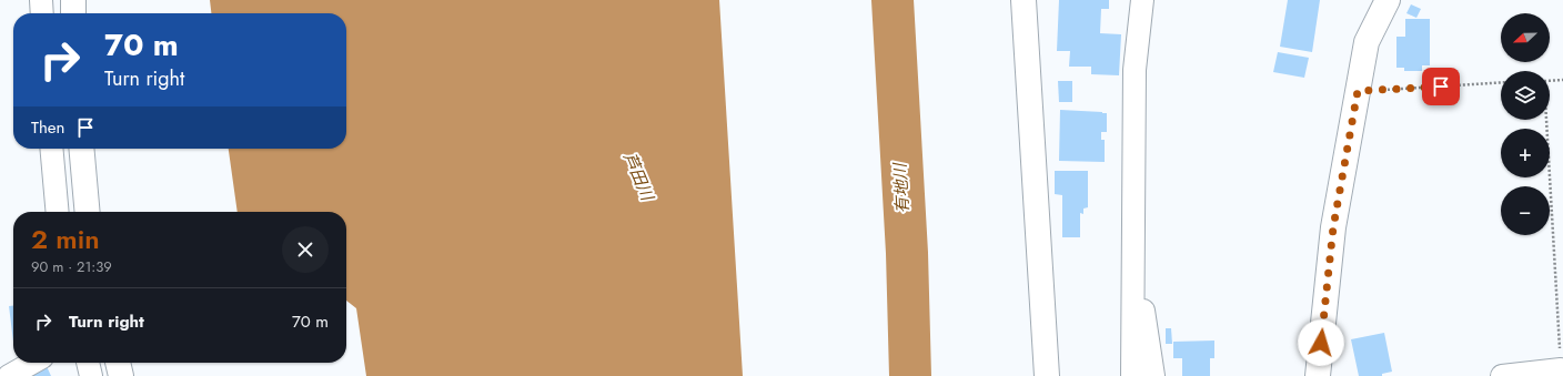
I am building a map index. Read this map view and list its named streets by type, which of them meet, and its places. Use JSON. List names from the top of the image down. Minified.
{"water":["芦田川","有地川"],"north":"left","page":{"map_buttons":["+","−"],"turn":["70 m","Turn right"],"then":"Then","heading":["2 min","90 m · 21:39"],"list":[{"name":"Turn right","value":"70 m"}]}}
